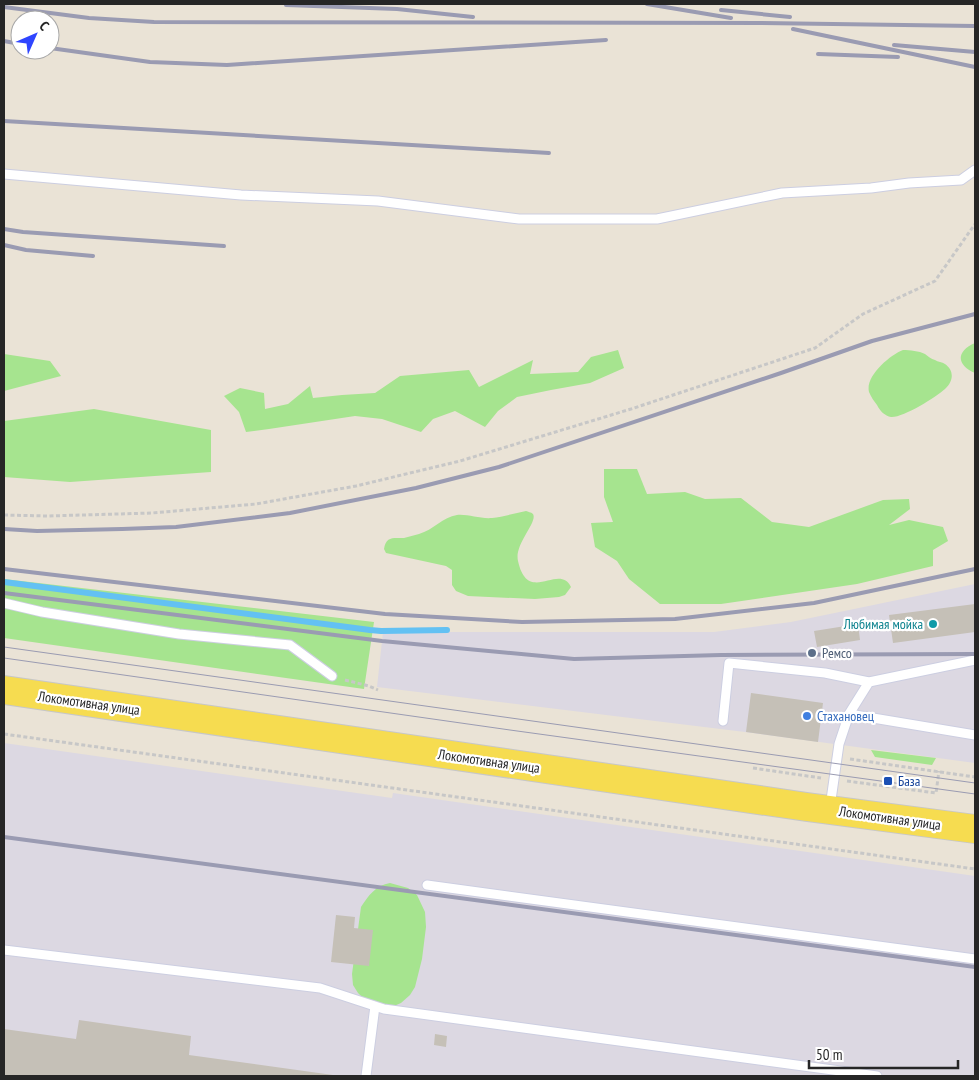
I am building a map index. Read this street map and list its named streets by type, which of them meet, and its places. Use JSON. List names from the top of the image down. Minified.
{"streets":{"main road":["Локомотивная улица"]},"places":{"other":["Любимая мойка","Ремсо","Стахановец"],"transit":["База"]},"scale_bar":"50 m","north":"top right"}
